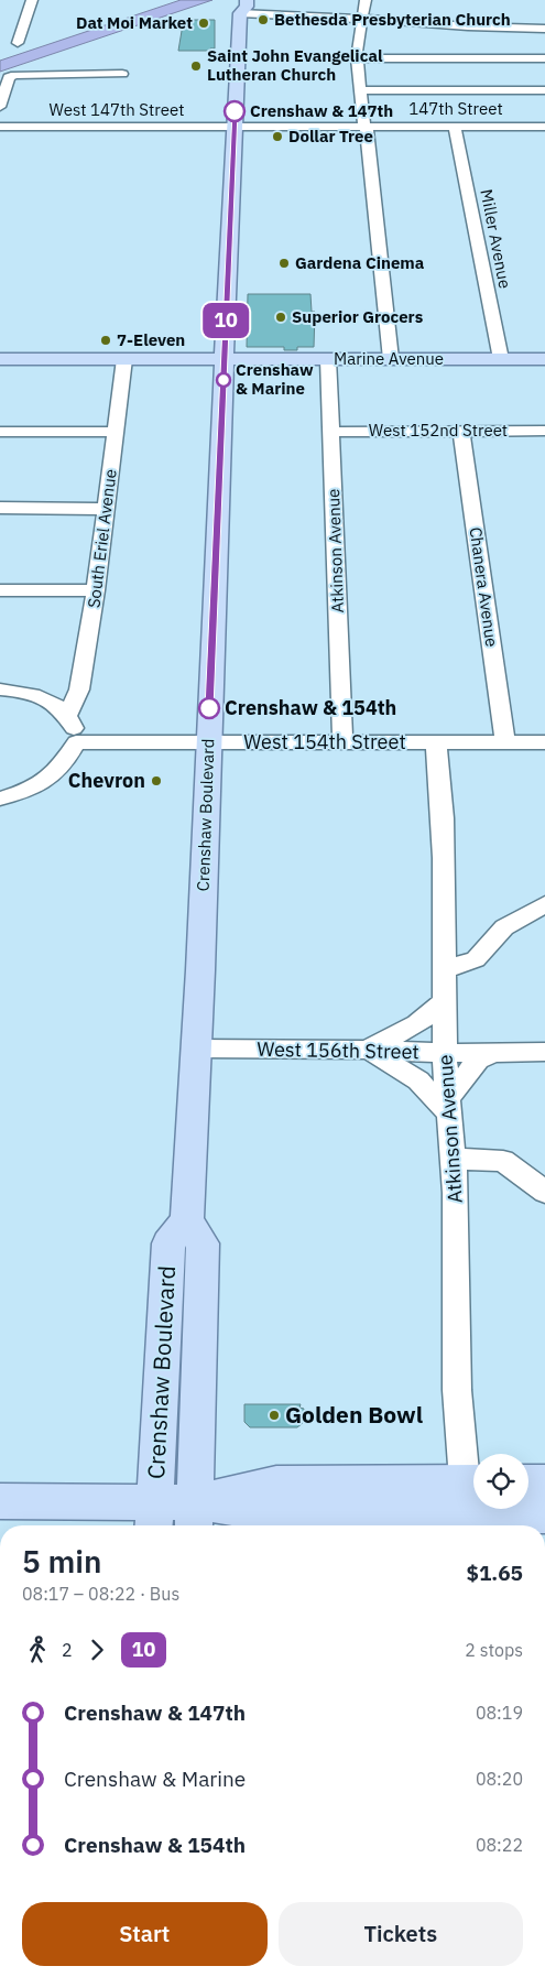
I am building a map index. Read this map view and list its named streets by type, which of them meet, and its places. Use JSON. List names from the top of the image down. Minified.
{"streets":{"main road":["Marine Avenue","Crenshaw Boulevard"],"street":["147th Street","West 147th Street","Miller Avenue","West 152nd Street","South Eriel Avenue","Atkinson Avenue","Chanera Avenue","West 154th Street","West 156th Street"]},"crossings":[["147th Street","West 147th Street"],["147th Street","Miller Avenue"],["147th Street","Crenshaw Boulevard"],["West 147th Street","Crenshaw Boulevard"],["Miller Avenue","Marine Avenue"],["Marine Avenue","South Eriel Avenue"],["Marine Avenue","Atkinson Avenue"],["Marine Avenue","Crenshaw Boulevard"],["West 152nd Street","Atkinson Avenue"],["West 152nd Street","Chanera Avenue"],["Atkinson Avenue","West 154th Street"],["Atkinson Avenue","West 156th Street"],["Chanera Avenue","West 154th Street"],["West 154th Street","Crenshaw Boulevard"],["Crenshaw Boulevard","West 156th Street"]],"places":["Bethesda Presbyterian Church","Dat Moi Market","Saint John Evangelical Lutheran Church","Crenshaw & 147th","Dollar Tree","Gardena Cinema","Superior Grocers","7-Eleven","Crenshaw & Marine","Crenshaw & 154th","Chevron","Golden Bowl"],"lines":["bus line 10"],"page":{"on_map":"10","heading":["5 min","08:17 – 08:22 · Bus","$1.65"],"legs":["2","10","2 stops"],"list":[{"name":"Crenshaw & 147th","value":"08:19"},{"name":"Crenshaw & Marine","value":"08:20"},{"name":"Crenshaw & 154th","value":"08:22"}],"buttons":["Start","Tickets"]}}
